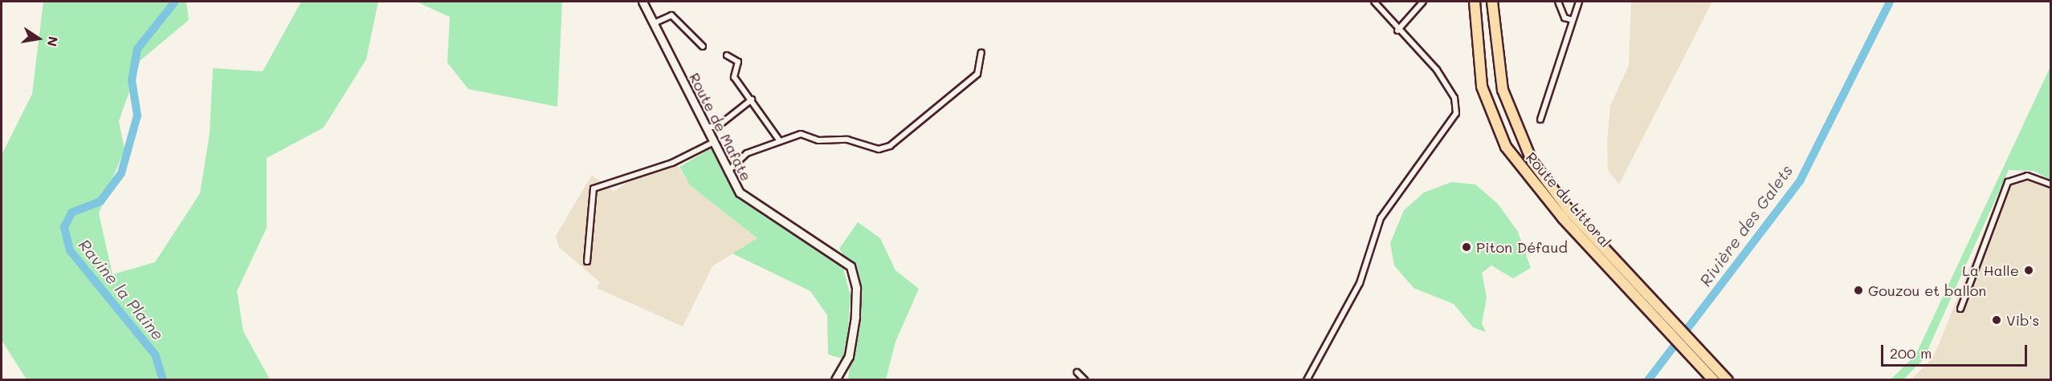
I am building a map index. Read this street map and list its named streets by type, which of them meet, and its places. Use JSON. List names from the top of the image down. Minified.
{"streets":{"highway":["Route du Littoral"],"main road":["Route de Mafate"]},"water":["Rivière des Galets","Ravine la Plaine"],"places":["Piton Défaud","La Halle","Gouzou et ballon","Vib's"],"scale_bar":"200 m","north":"right"}
